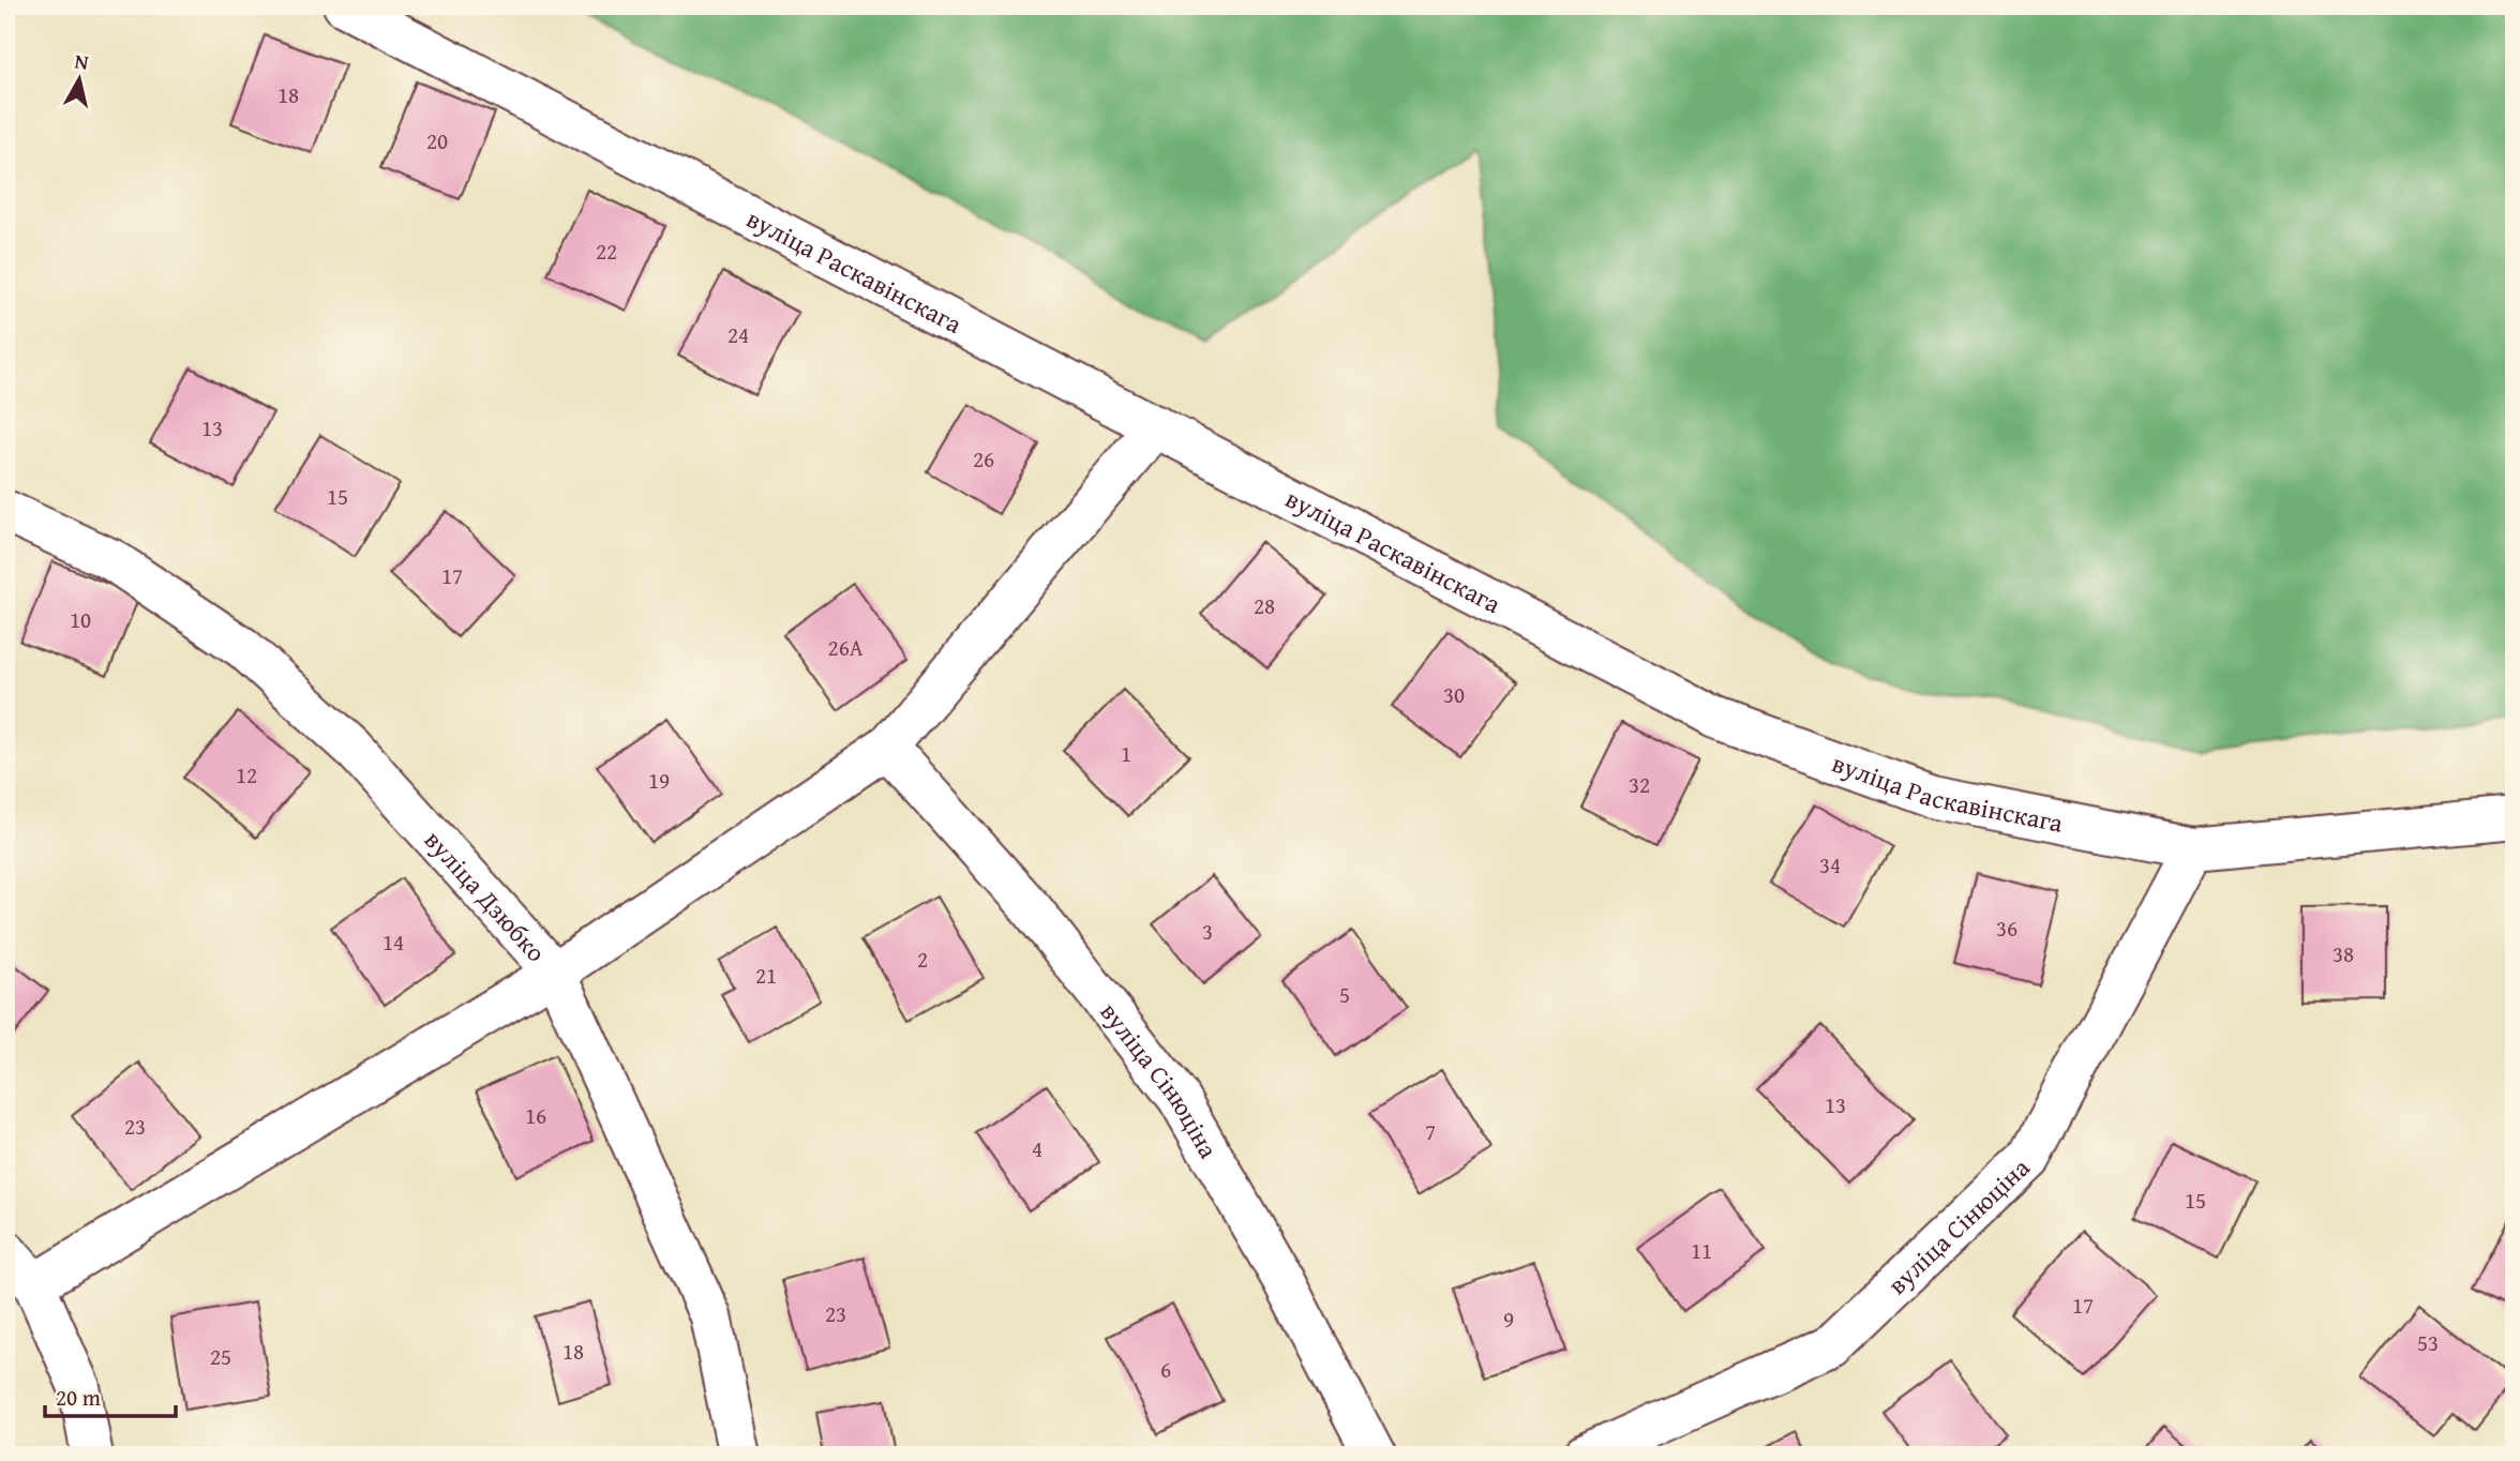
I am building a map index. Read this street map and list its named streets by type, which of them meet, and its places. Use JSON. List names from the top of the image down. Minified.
{"streets":{"street":["вуліца Раскавінскага","вуліца Дзюбко","вуліца Сінюціна"]},"crossings":[["вуліца Раскавінскага","вуліца Сінюціна"]],"house_numbers":["18","20","22","24","13","26","15","17","28","10","26А","30","1","12","19","32","34","36","3","14","38","2","21","5","13","16","23","7","4","15","11","17","23","9","53","18","25","6"],"scale_bar":"20 m","north":"top"}
